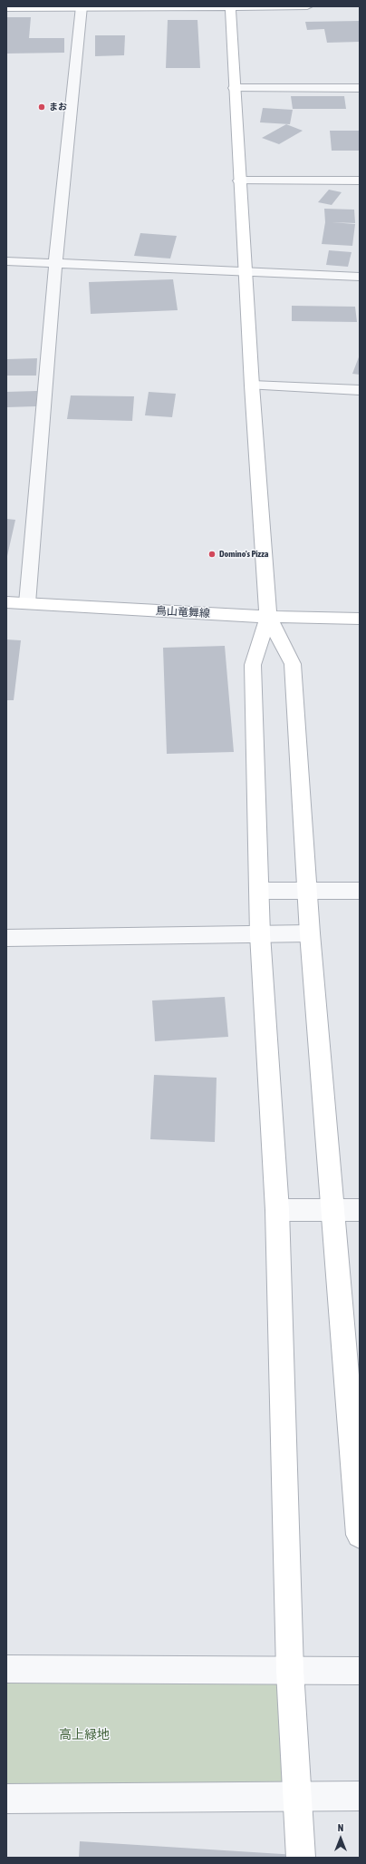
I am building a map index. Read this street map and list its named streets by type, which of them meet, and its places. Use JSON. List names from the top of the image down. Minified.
{"streets":{"street":["鳥山竜舞線"]},"parks":["高上緑地"],"places":["まお","Domino's Pizza"],"north":"top"}
